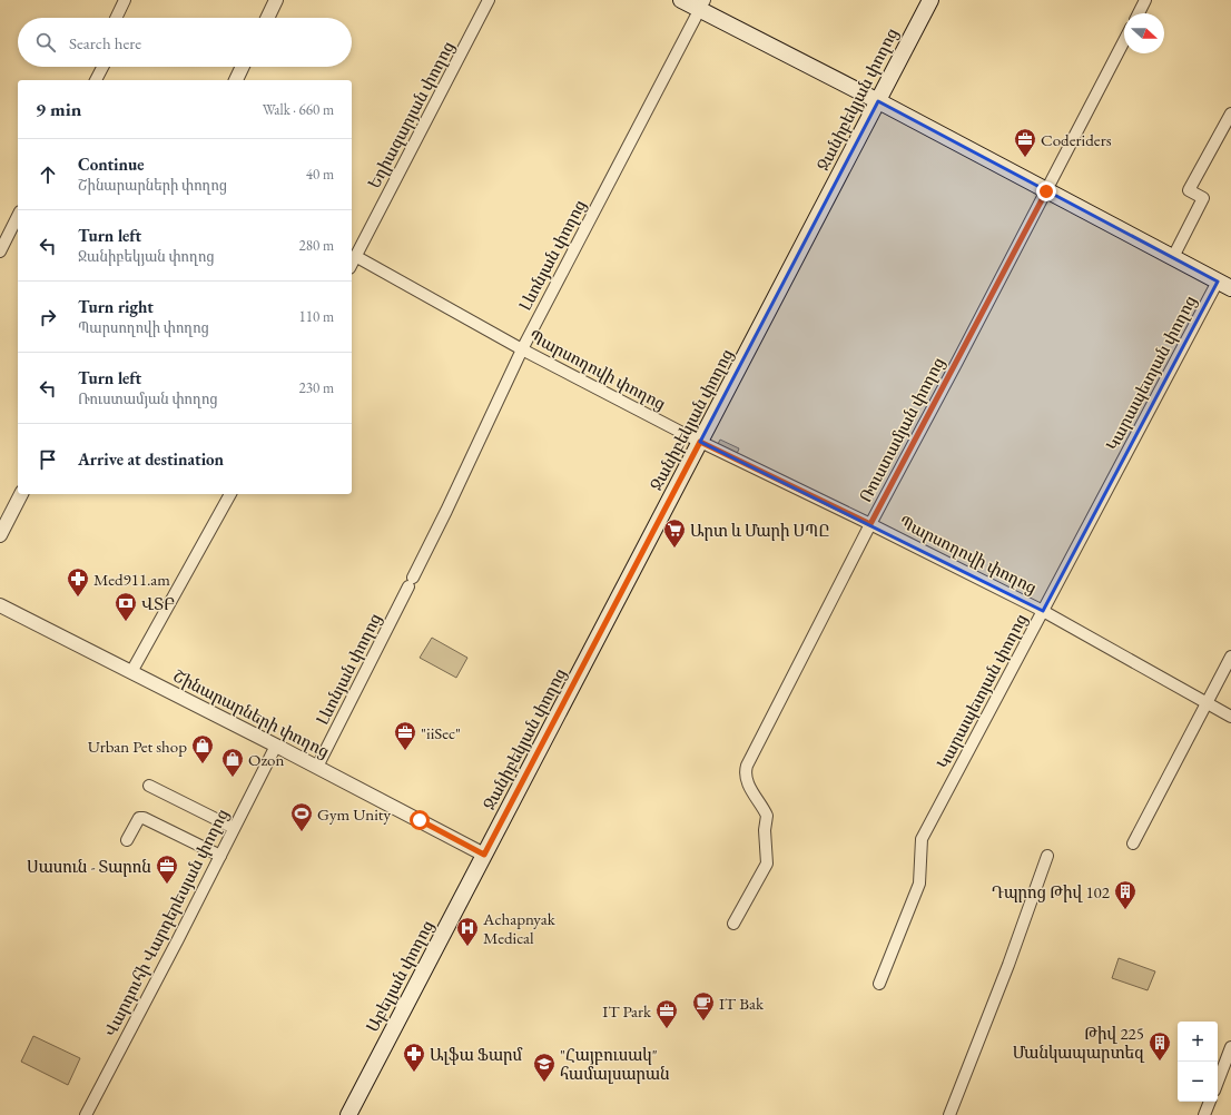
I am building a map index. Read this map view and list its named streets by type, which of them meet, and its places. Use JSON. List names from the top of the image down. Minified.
{"streets":{"main road":["Ջանիբեկյան փողոց","Աբելյան փողոց"],"street":["Եղիազարյան փողոց","Լևոնյան փողոց","Պարսողովի փողոց","Կարապետյան փողոց","Ռուստամյան փողոց","Շինարարների փողոց","Վարդուհի Վարդերեսյան փողոց"]},"crossings":[["Ջանիբեկյան փողոց","Պարսողովի փողոց"],["Ջանիբեկյան փողոց","Շինարարների փողոց"],["Ջանիբեկյան փողոց","Աբելյան փողոց"],["Եղիազարյան փողոց","Պարսողովի փողոց"],["Լևոնյան փողոց","Պարսողովի փողոց"],["Լևոնյան փողոց","Շինարարների փողոց"],["Պարսողովի փողոց","Կարապետյան փողոց"],["Պարսողովի փողոց","Ռուստամյան փողոց"],["Շինարարների փողոց","Վարդուհի Վարդերեսյան փողոց"],["Շինարարների փողոց","Աբելյան փողոց"]],"places":{"office":["Coderiders","\"iiSec\"","Սասուն - Տարոն","IT Park"],"supermarket":["Արտ և Մարի ՍՊԸ"],"pharmacy":["Med911.am","Ալֆա Ֆարմ"],"bank":["ՎՏԲ"],"shop":["Urban Pet shop","Ozon"],"sports":["Gym Unity"],"building":["Դպրոց Թիվ 102","Թիվ 225 Մանկապարտեզ"],"hospital":["Achapnyak Medical"],"cafe":["IT Bak"],"school or university":["\"Հայբուսակ\" համալսարան"]},"north":"right","page":{"search":"Search here","heading":["9 min","Walk · 660 m"],"list":[["Continue","Շինարարների փողոց","40 m"],["Turn left","Ջանիբեկյան փողոց","280 m"],["Turn right","Պարսողովի փողոց","110 m"],["Turn left","Ռուստամյան փողոց","230 m"],"Arrive at destination"],"map_buttons":["+","−"]}}
